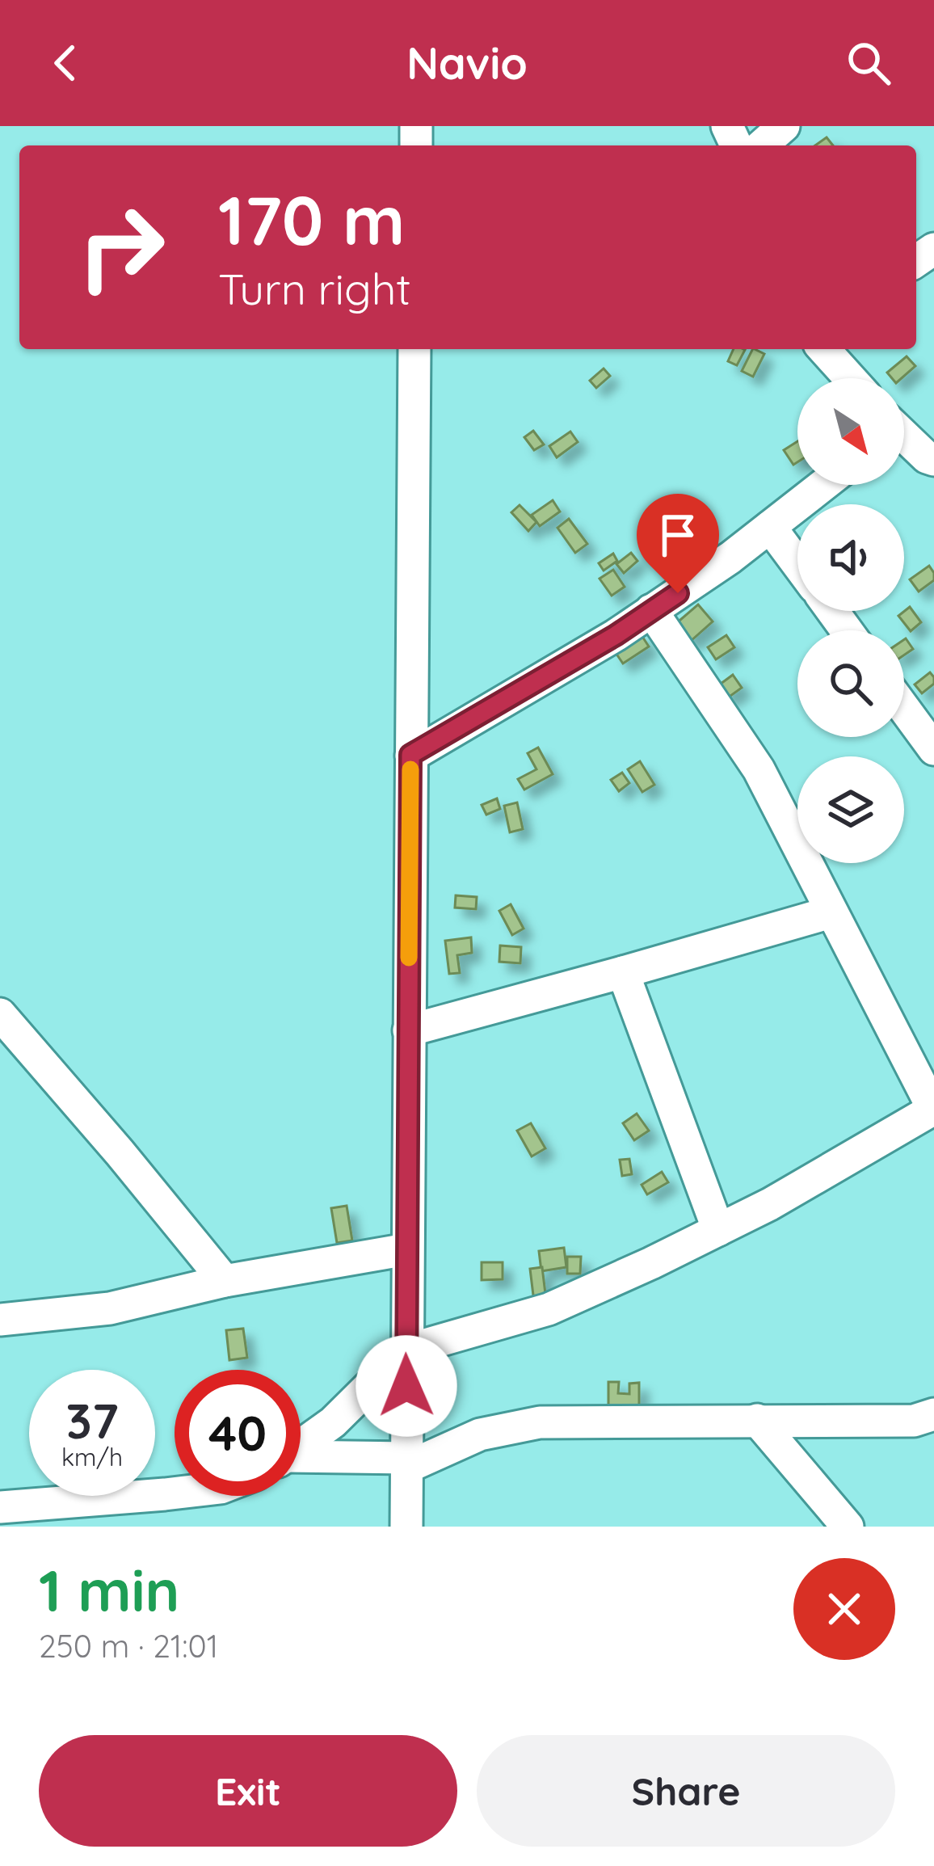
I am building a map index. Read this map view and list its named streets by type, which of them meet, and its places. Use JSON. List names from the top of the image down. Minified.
{"north":"bottom right","page":{"header":"Navio","turn":["170 m","Turn right"],"speed":"37 km/h","limit":"40","heading":["1 min","250 m · 21:01"],"buttons":["Exit","Share"]}}
